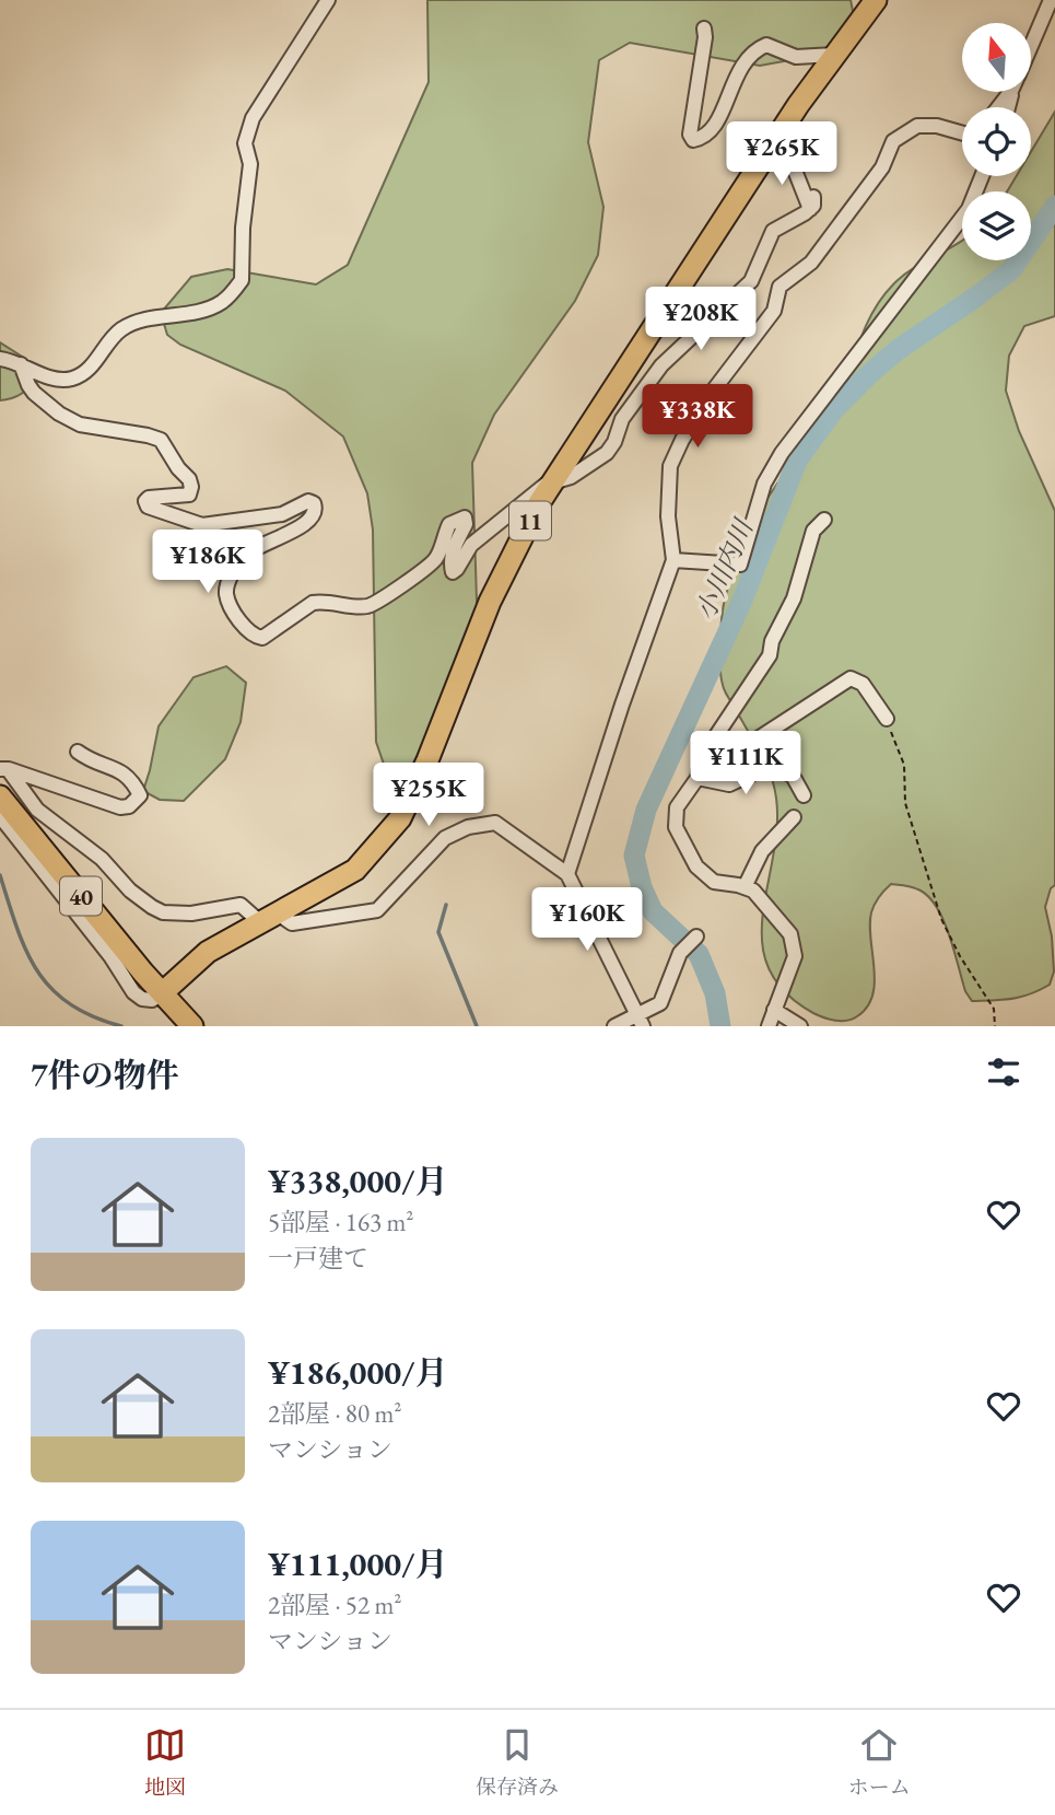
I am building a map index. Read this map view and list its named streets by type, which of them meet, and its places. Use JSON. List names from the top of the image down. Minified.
{"streets":{"main road":["11","40"]},"crossings":[["11","40"]],"water":["小川内川"],"north":"top","page":{"price":["¥265K","¥208K","¥338K","¥186K","¥111K","¥255K","¥160K"],"heading":"7件の物件","list":[{"name":"¥338,000/月","note":"5部屋 · 163 m² · 一戸建て"},{"name":"¥186,000/月","note":"2部屋 · 80 m² · マンション"},{"name":"¥111,000/月","note":"2部屋 · 52 m² · マンション"}],"tabs":["地図","保存済み","ホーム"]}}
